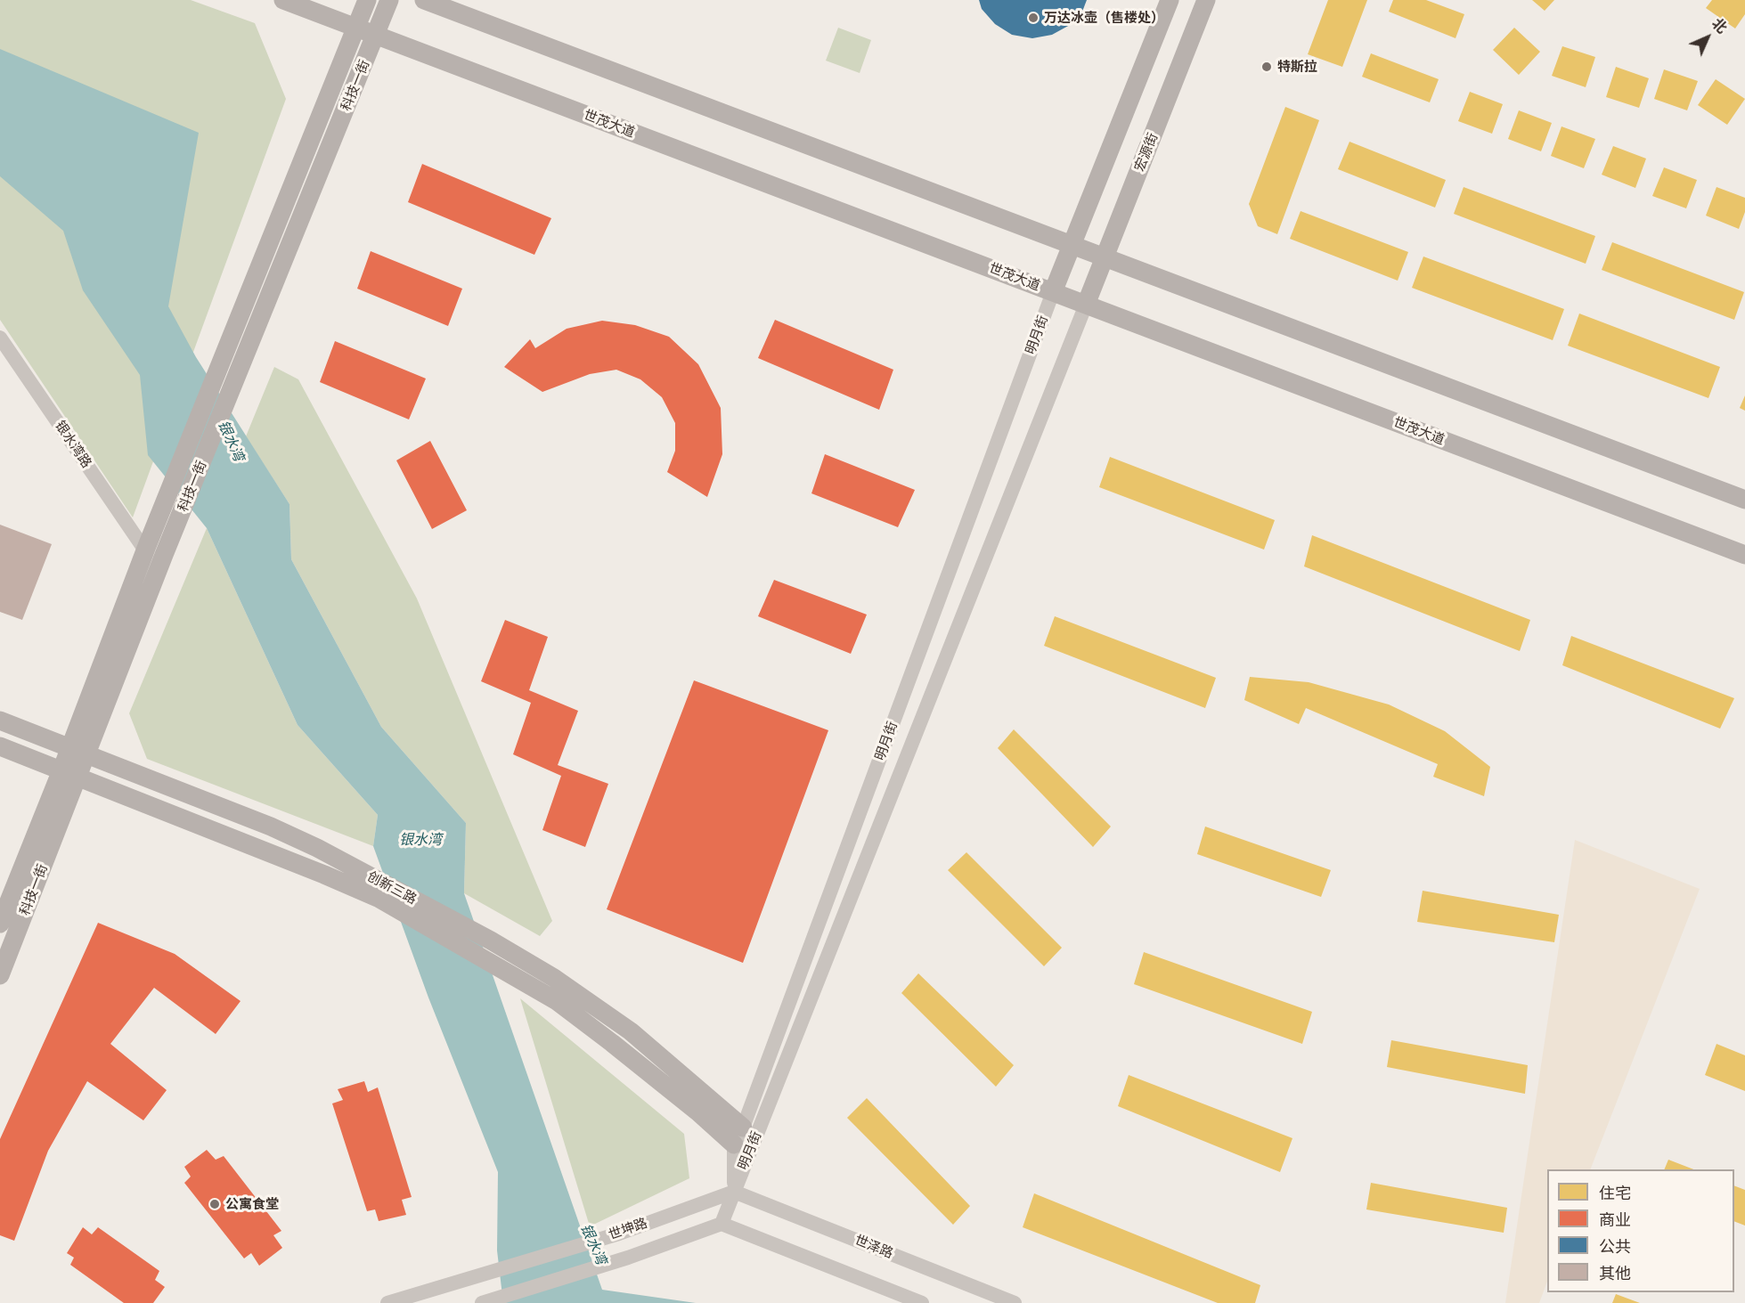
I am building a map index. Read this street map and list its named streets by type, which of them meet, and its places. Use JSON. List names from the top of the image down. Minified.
{"streets":{"main road":["科技一街","世茂大道","宏源街","创新三路"],"street":["明月街","银水湾路","世坤路","世泽路"]},"crossings":[["科技一街","世茂大道"],["科技一街","银水湾路"],["科技一街","创新三路"],["世茂大道","宏源街"],["世茂大道","明月街"],["宏源街","明月街"],["明月街","创新三路"],["明月街","世坤路"],["明月街","世泽路"],["世坤路","世泽路"]],"water":["银水湾"],"places":["万达冰壶（售楼处）","特斯拉","公寓食堂"],"legend":["住宅","商业","公共","其他"],"north":"top right"}
